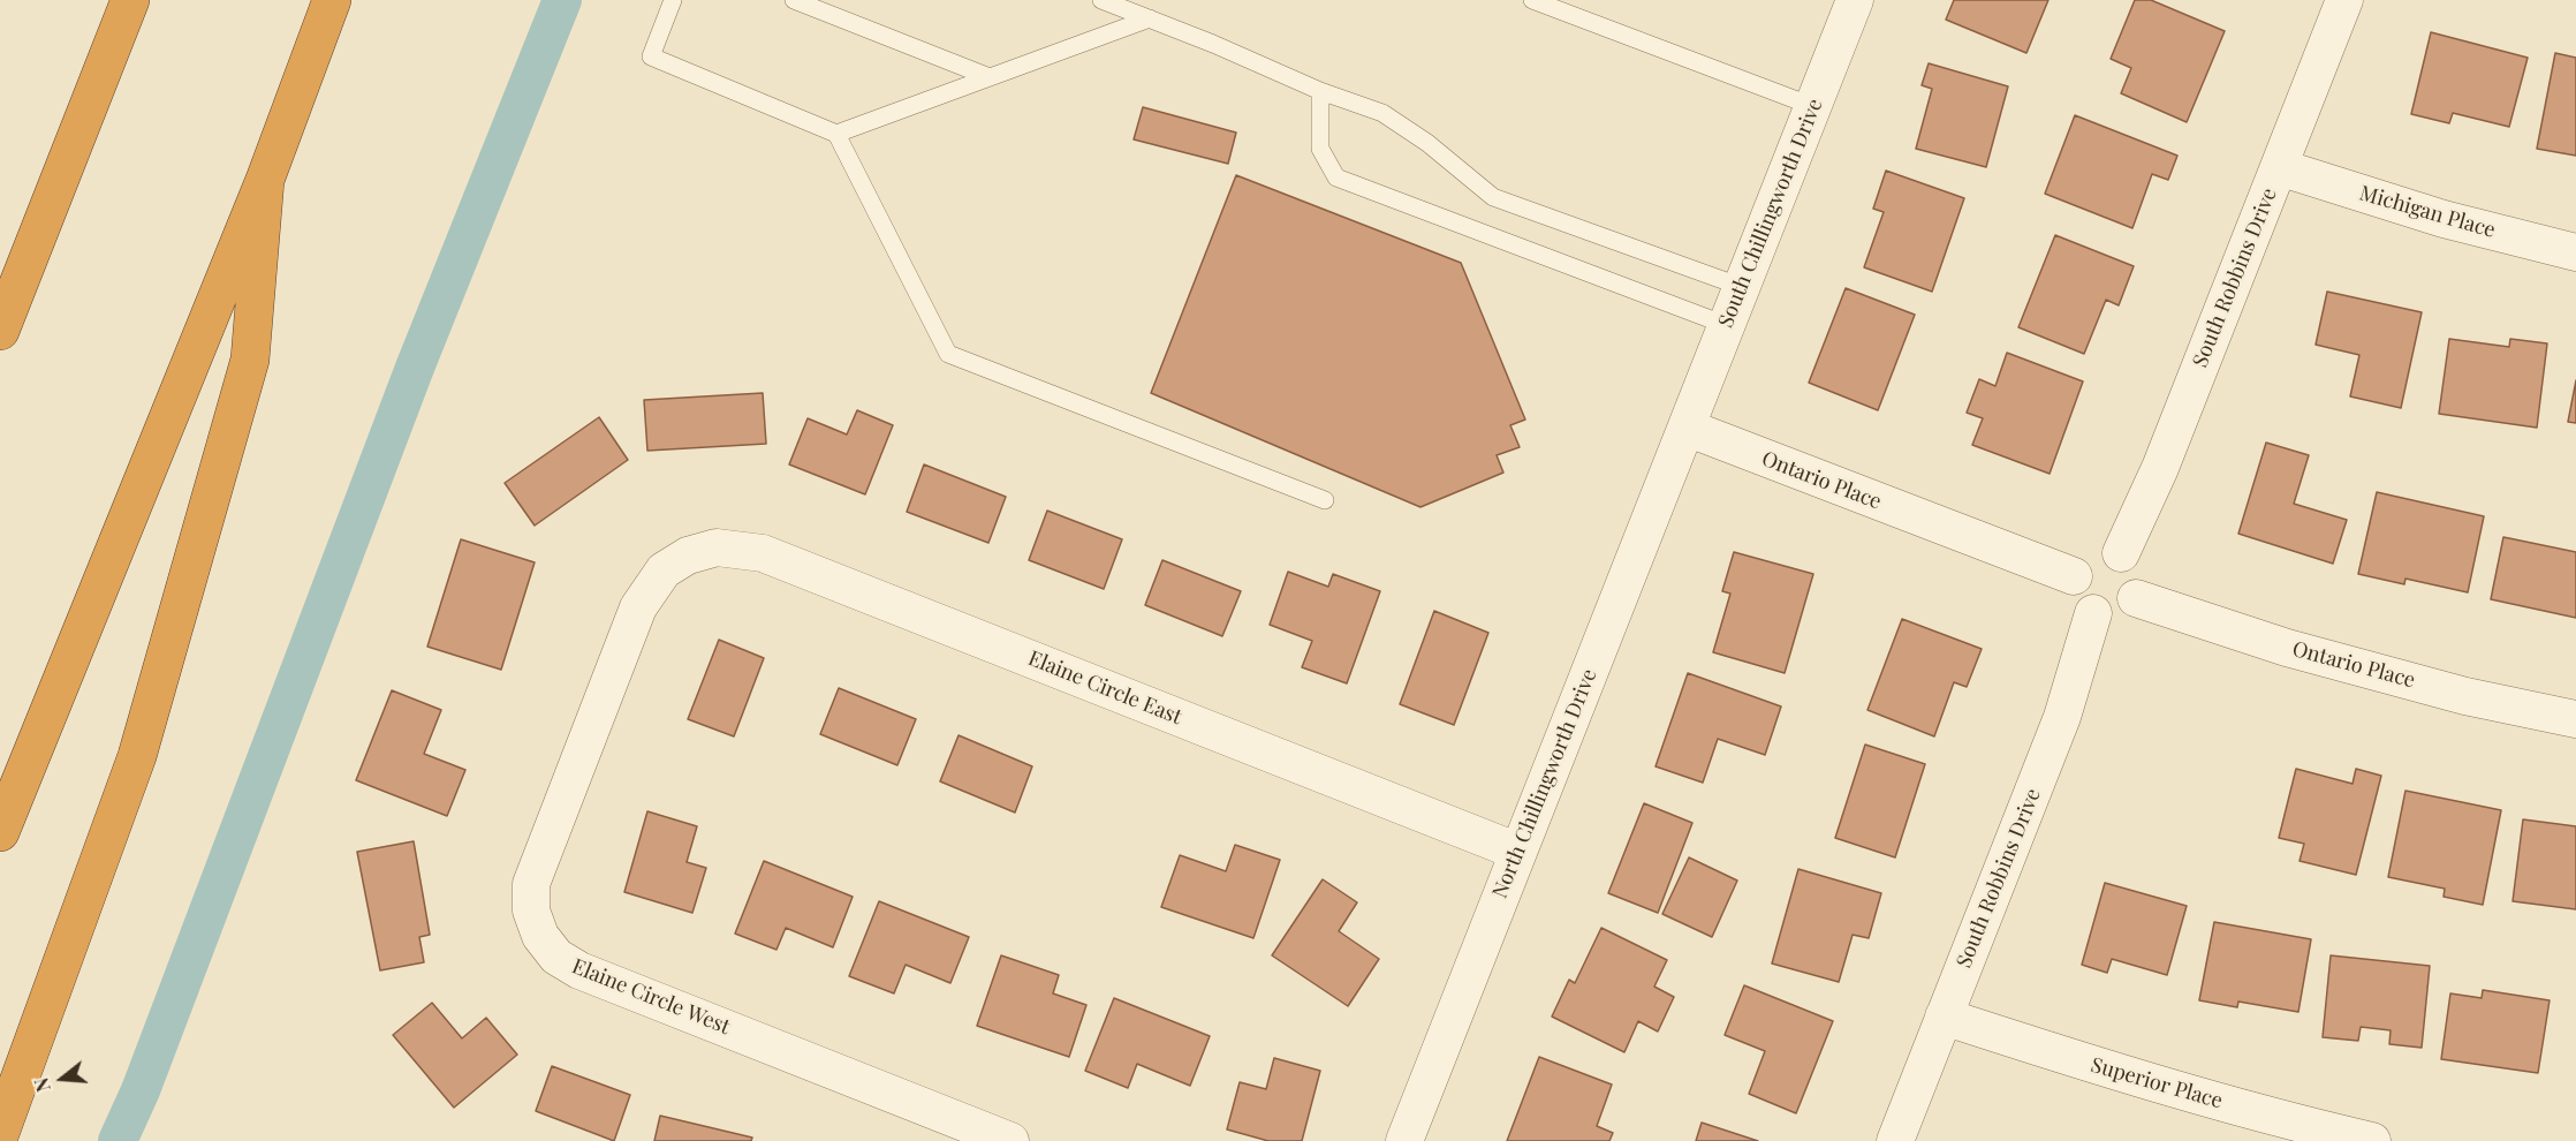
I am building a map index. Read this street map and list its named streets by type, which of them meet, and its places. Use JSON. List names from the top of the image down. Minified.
{"streets":{"street":["Michigan Place","South Chillingworth Drive","South Robbins Drive","Ontario Place","Elaine Circle East","North Chillingworth Drive","Elaine Circle West","Superior Place"]},"crossings":[["Michigan Place","South Robbins Drive"],["South Chillingworth Drive","Ontario Place"],["South Chillingworth Drive","North Chillingworth Drive"],["South Robbins Drive","Ontario Place"],["South Robbins Drive","Superior Place"],["Ontario Place","North Chillingworth Drive"],["Elaine Circle East","North Chillingworth Drive"],["Elaine Circle East","Elaine Circle West"]],"north":"left"}
